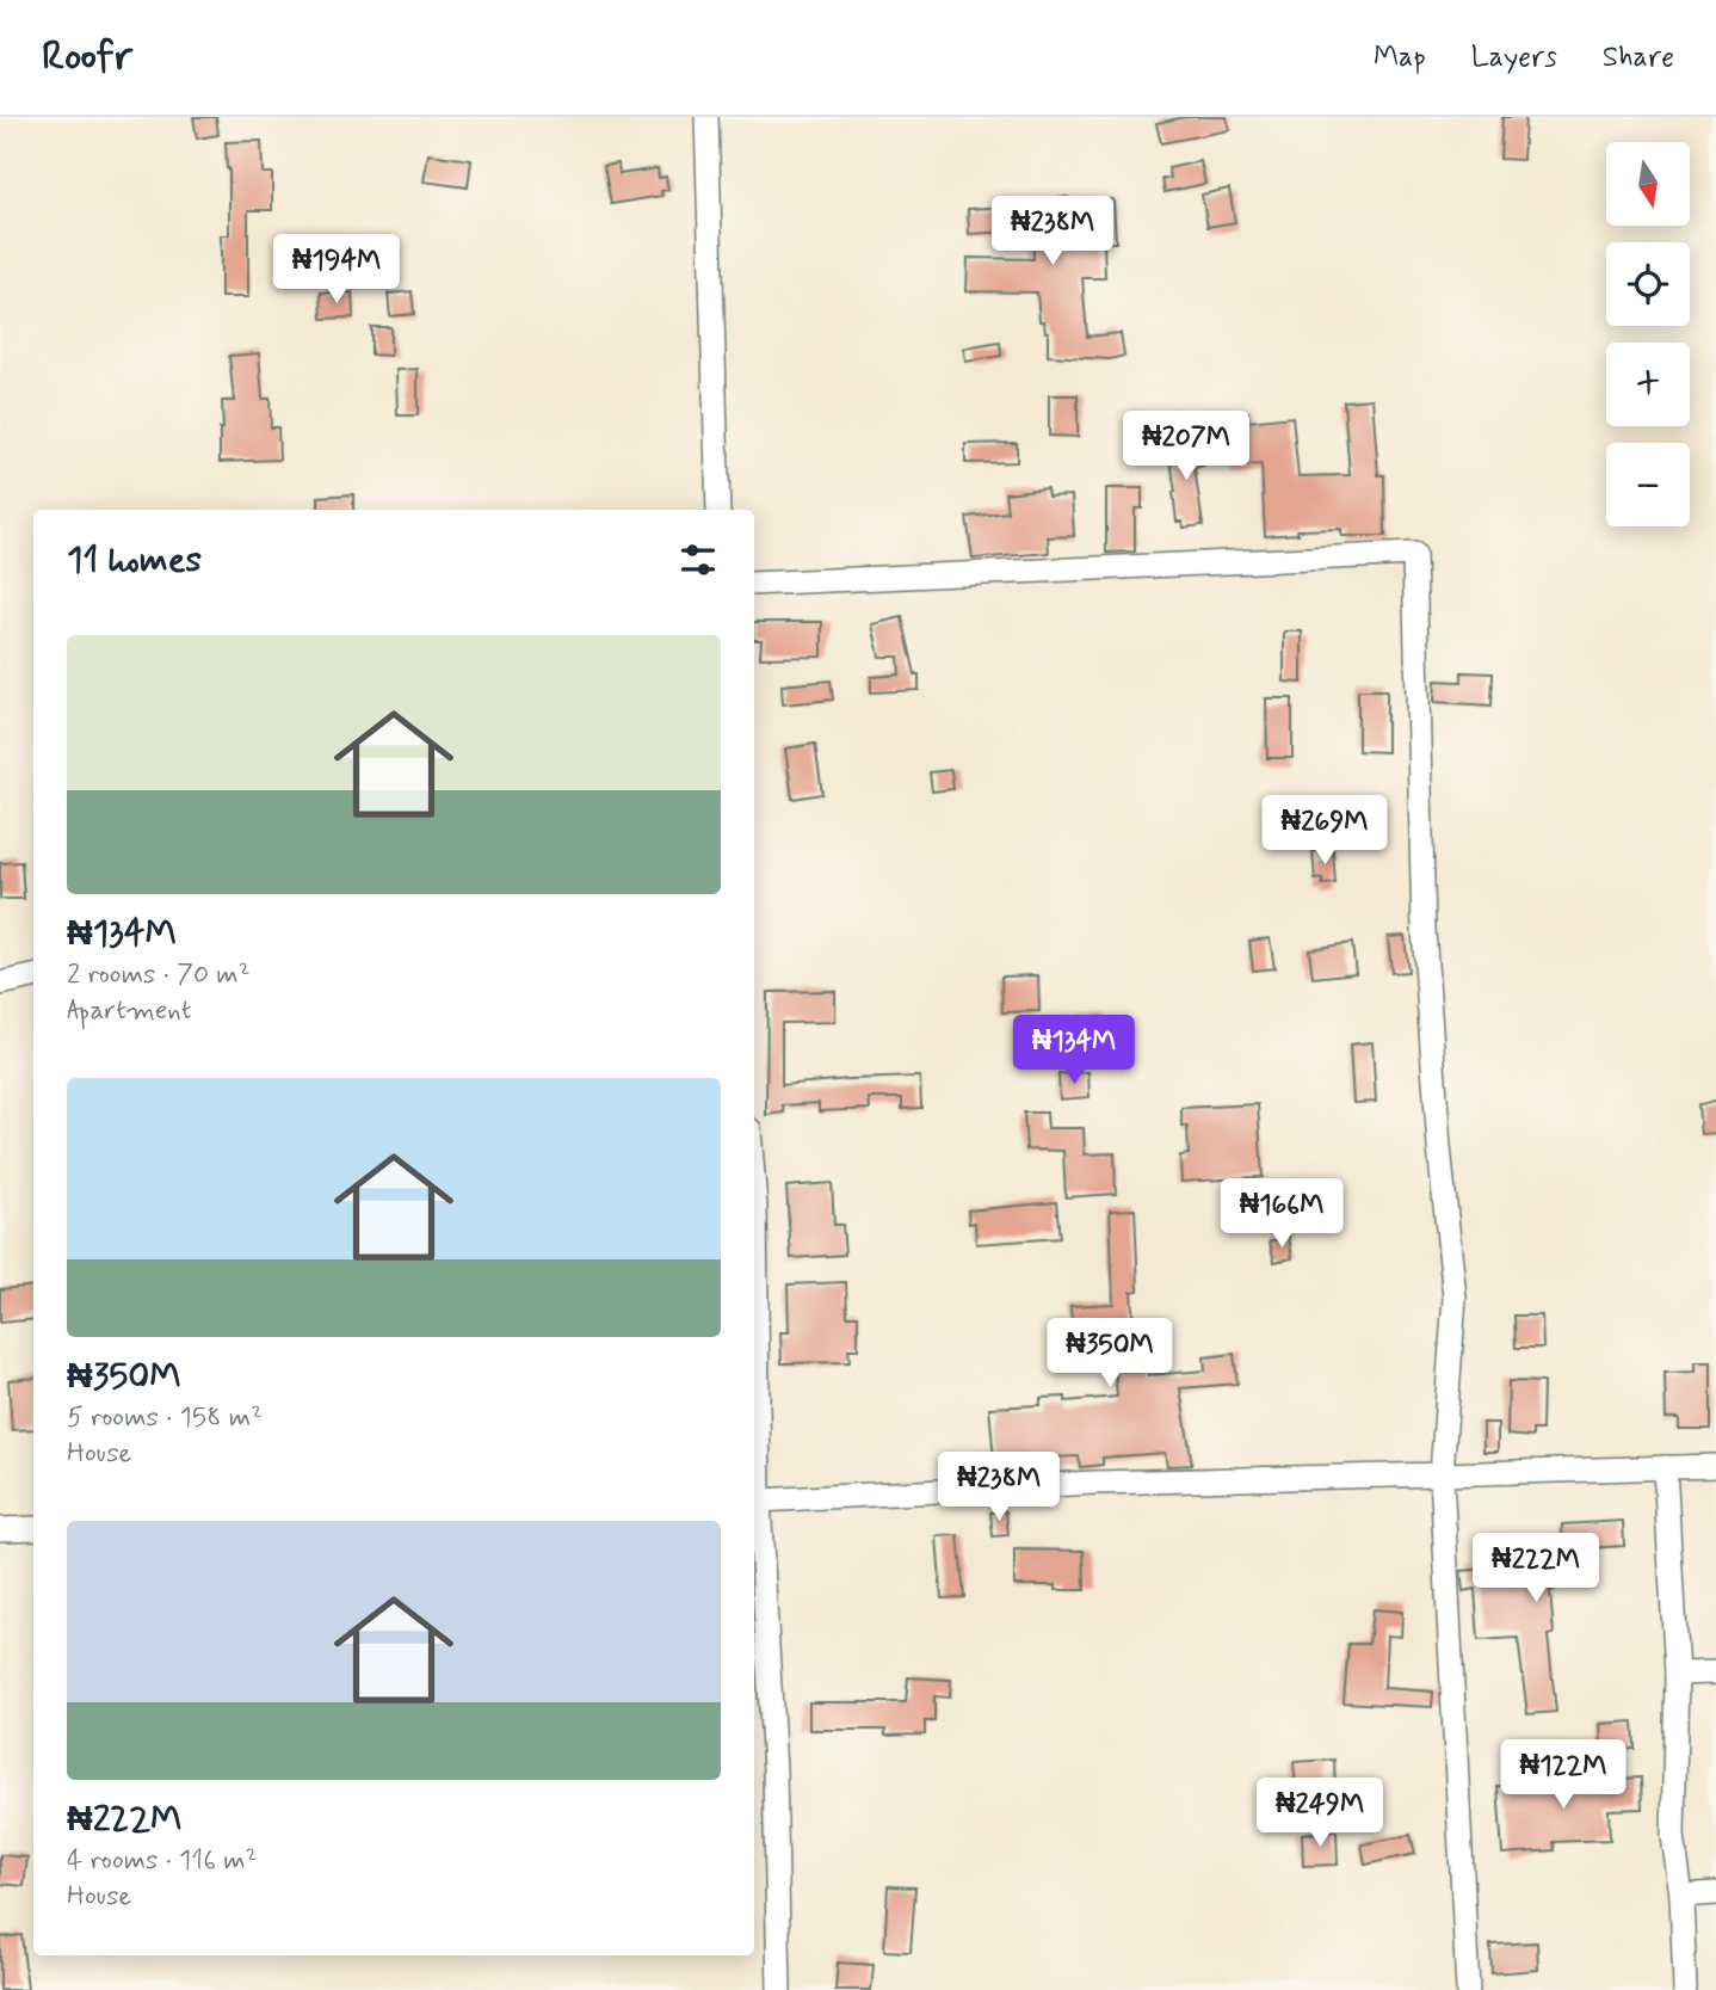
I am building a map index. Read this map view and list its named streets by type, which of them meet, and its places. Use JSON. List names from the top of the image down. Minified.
{"north":"bottom","page":{"header":"Roofr","nav":["Map","Layers","Share"],"map_buttons":["+","−"],"price":["₦238M","₦194M","₦207M","₦269M","₦134M","₦166M","₦350M","₦238M","₦222M","₦122M","₦249M"],"heading":"11 homes","list":[{"name":"₦134M","note":"2 rooms · 70 m² · Apartment"},{"name":"₦350M","note":"5 rooms · 158 m² · House"},{"name":"₦222M","note":"4 rooms · 116 m² · House"}]}}
